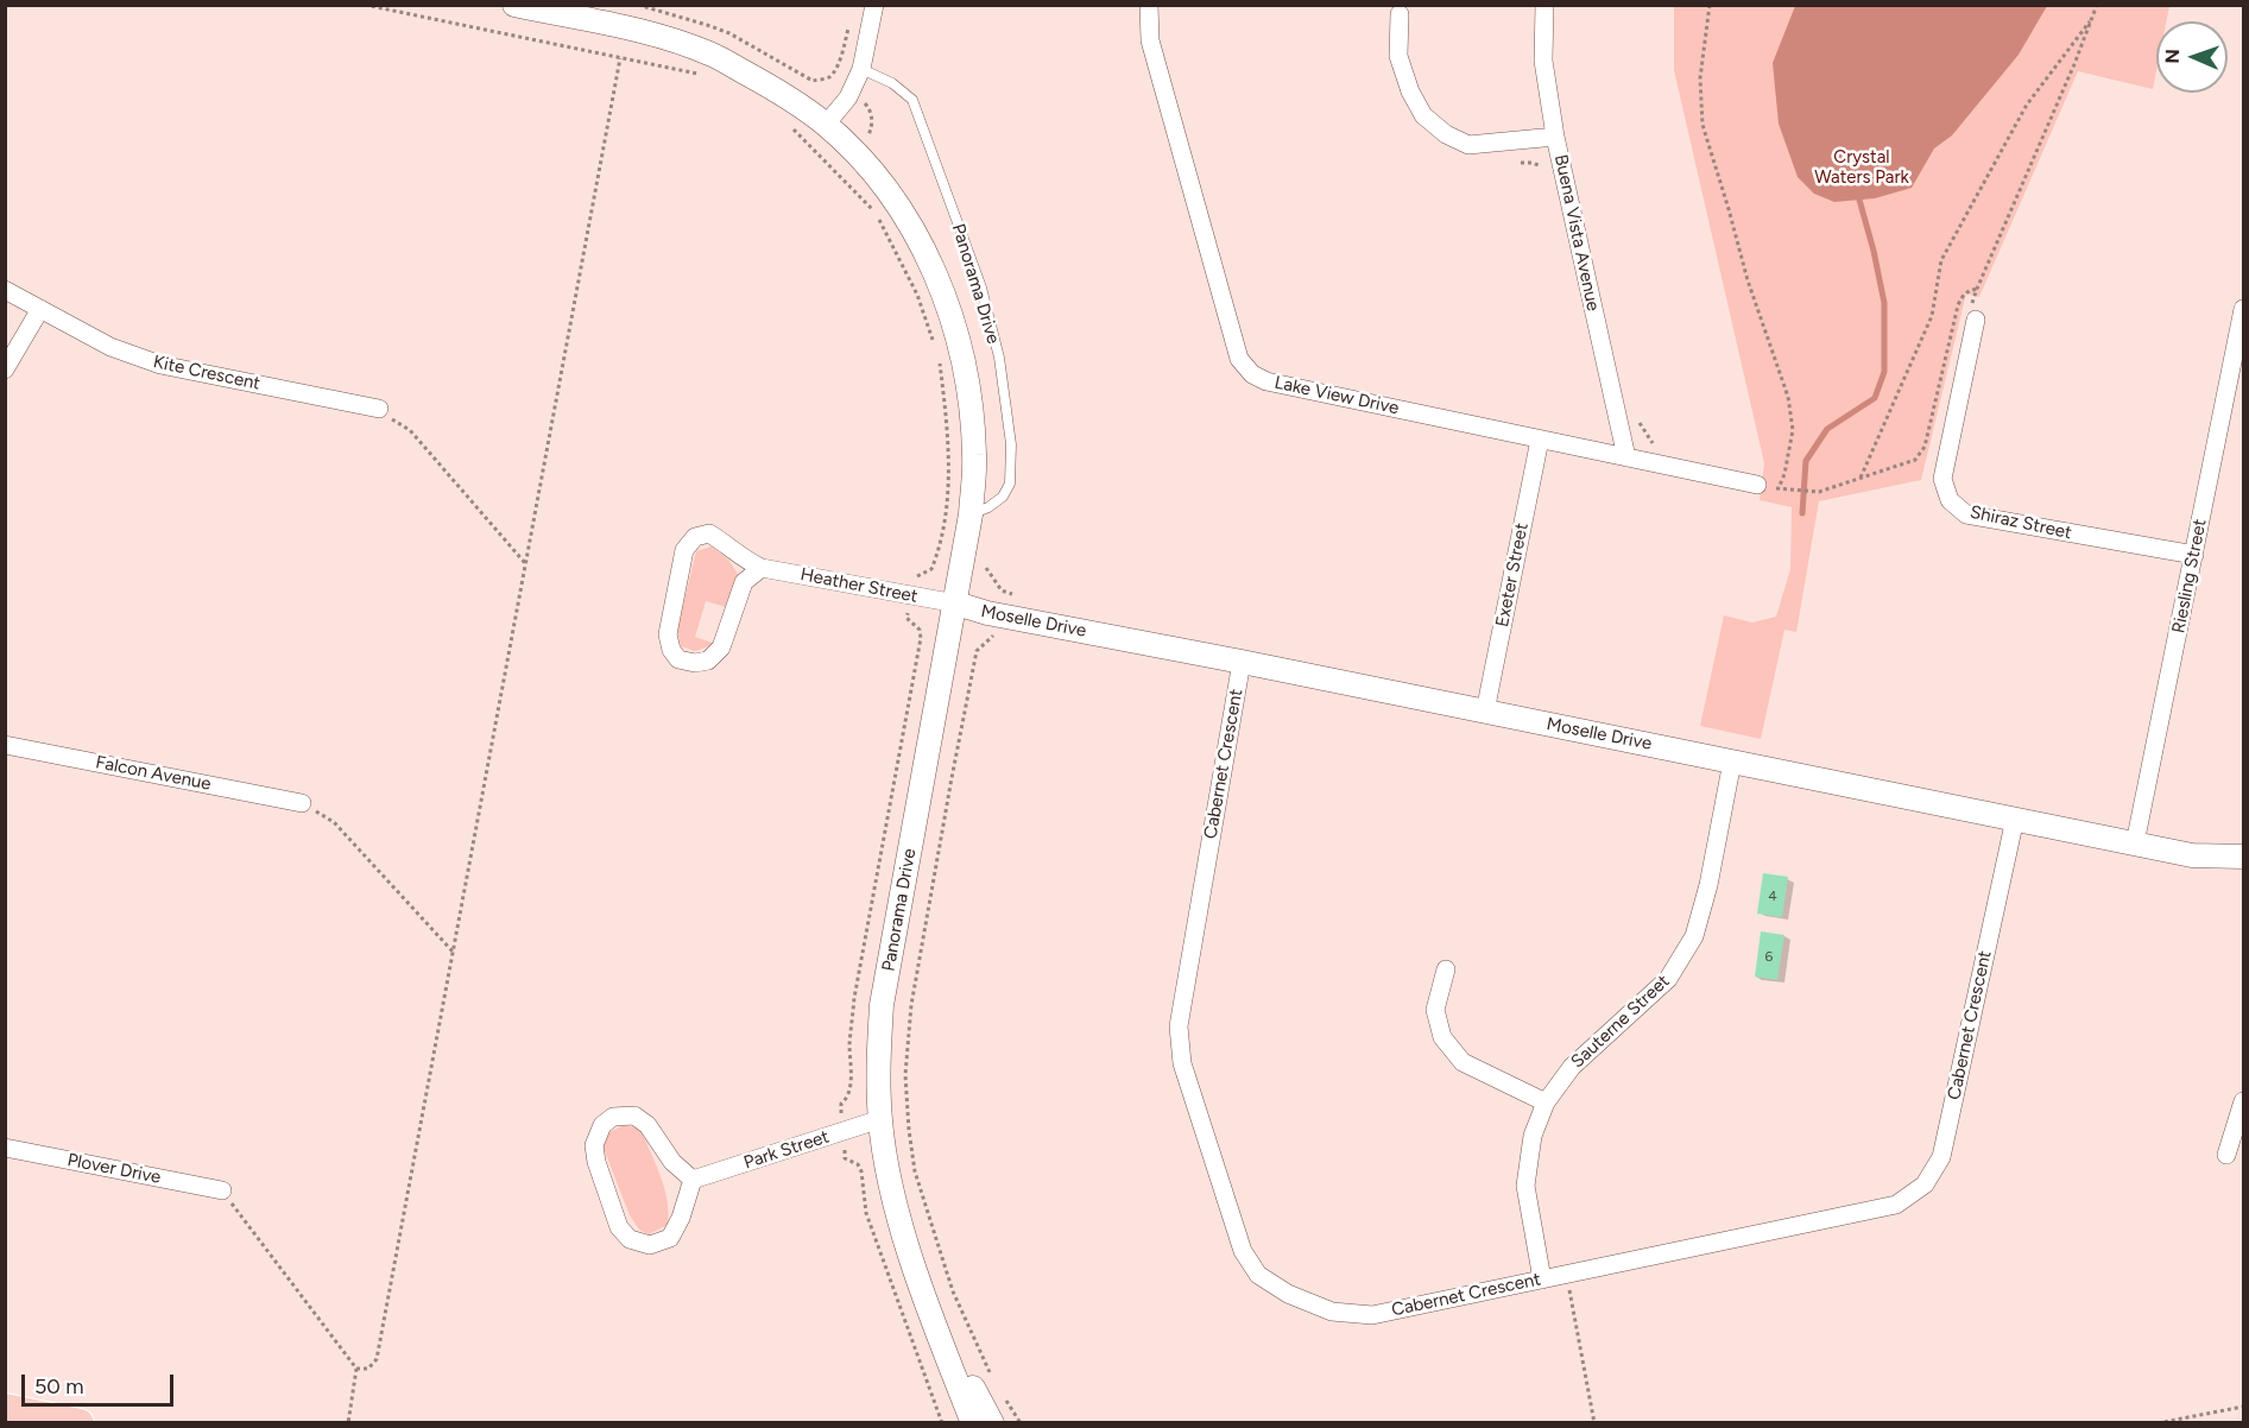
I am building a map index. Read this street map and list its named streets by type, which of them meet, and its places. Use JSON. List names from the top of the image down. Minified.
{"streets":{"street":["Buena Vista Avenue","Panorama Drive","Kite Crescent","Lake View Drive","Shiraz Street","Exeter Street","Riesling Street","Heather Street","Moselle Drive","Cabernet Crescent","Falcon Avenue","Sauterne Street","Park Street","Plover Drive"]},"crossings":[["Buena Vista Avenue","Lake View Drive"],["Panorama Drive","Heather Street"],["Panorama Drive","Moselle Drive"],["Panorama Drive","Park Street"],["Lake View Drive","Exeter Street"],["Shiraz Street","Riesling Street"],["Exeter Street","Moselle Drive"],["Riesling Street","Moselle Drive"],["Heather Street","Moselle Drive"],["Moselle Drive","Cabernet Crescent"],["Moselle Drive","Sauterne Street"],["Cabernet Crescent","Sauterne Street"]],"parks":["Crystal Waters Park"],"house_numbers":["4","6"],"scale_bar":"50 m","north":"left"}
